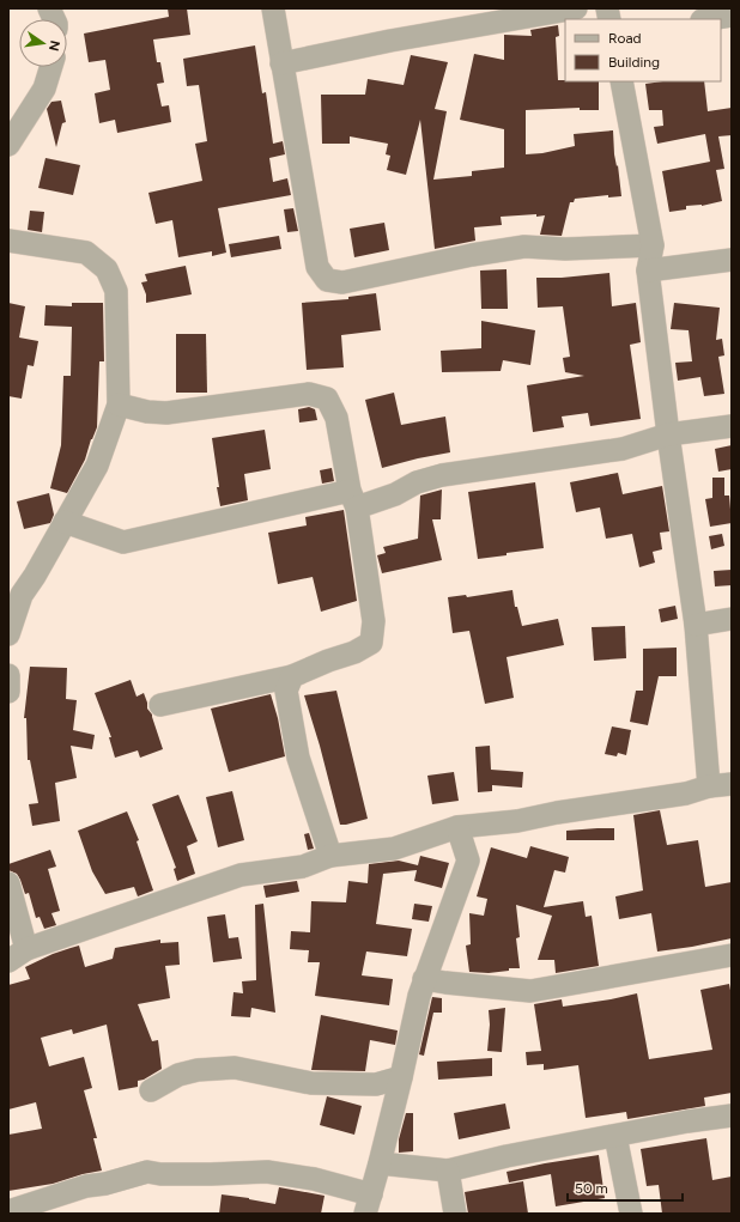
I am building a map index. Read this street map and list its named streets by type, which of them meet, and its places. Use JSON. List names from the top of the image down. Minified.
{"legend":["Road","Building"],"scale_bar":"50 m","north":"right"}
